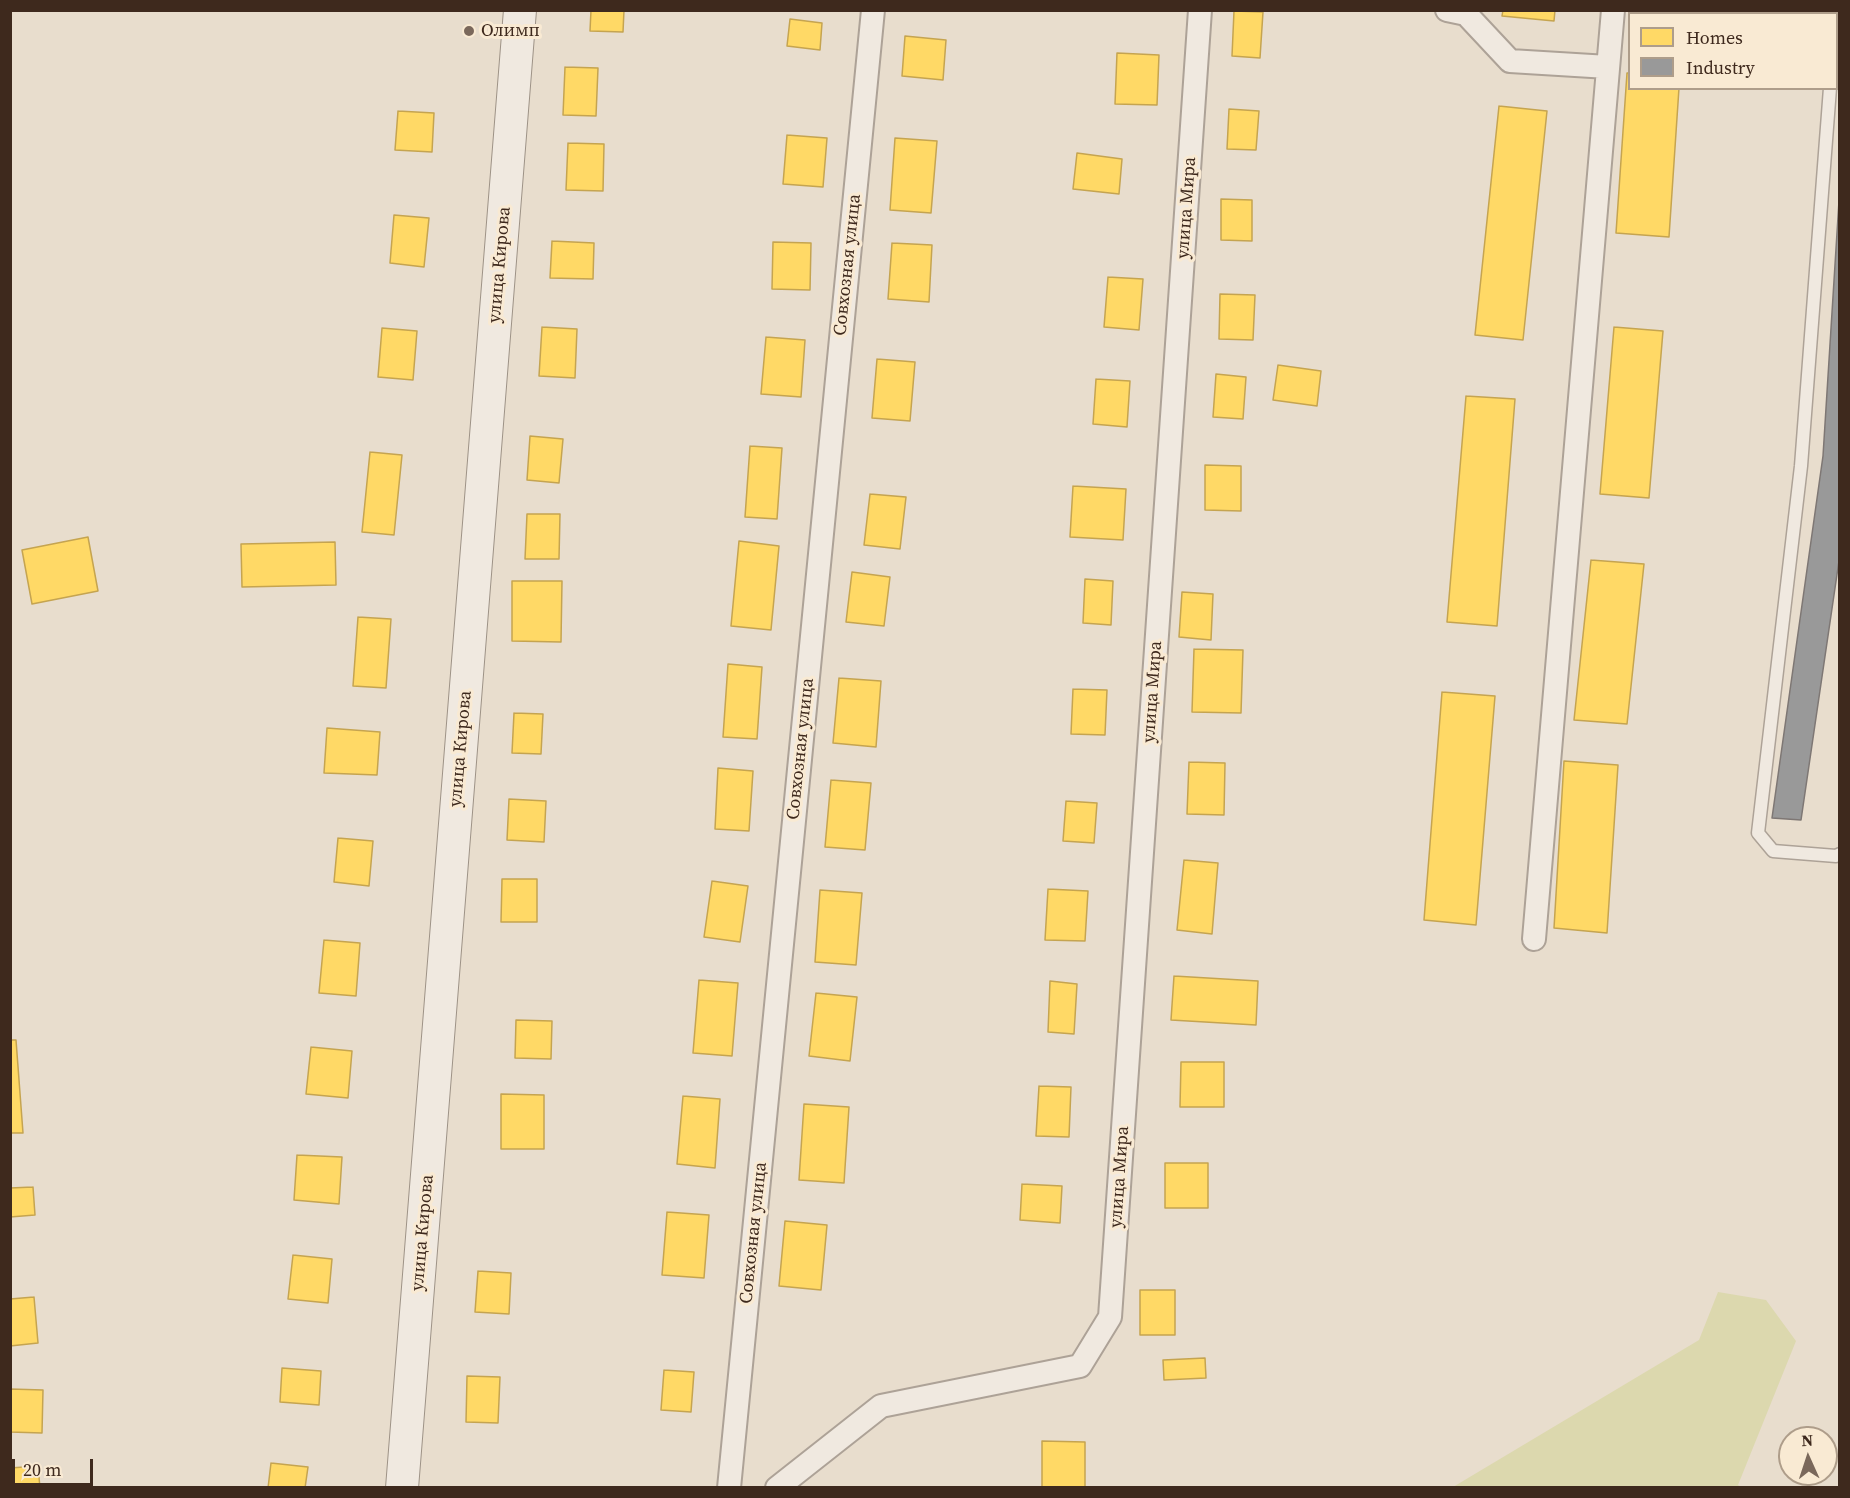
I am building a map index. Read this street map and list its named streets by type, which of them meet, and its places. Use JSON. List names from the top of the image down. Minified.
{"streets":{"street":["улица Мира","улица Кирова","Совхозная улица"]},"places":["Олимп"],"legend":["Homes","Industry"],"scale_bar":"20 m","north":"top"}
